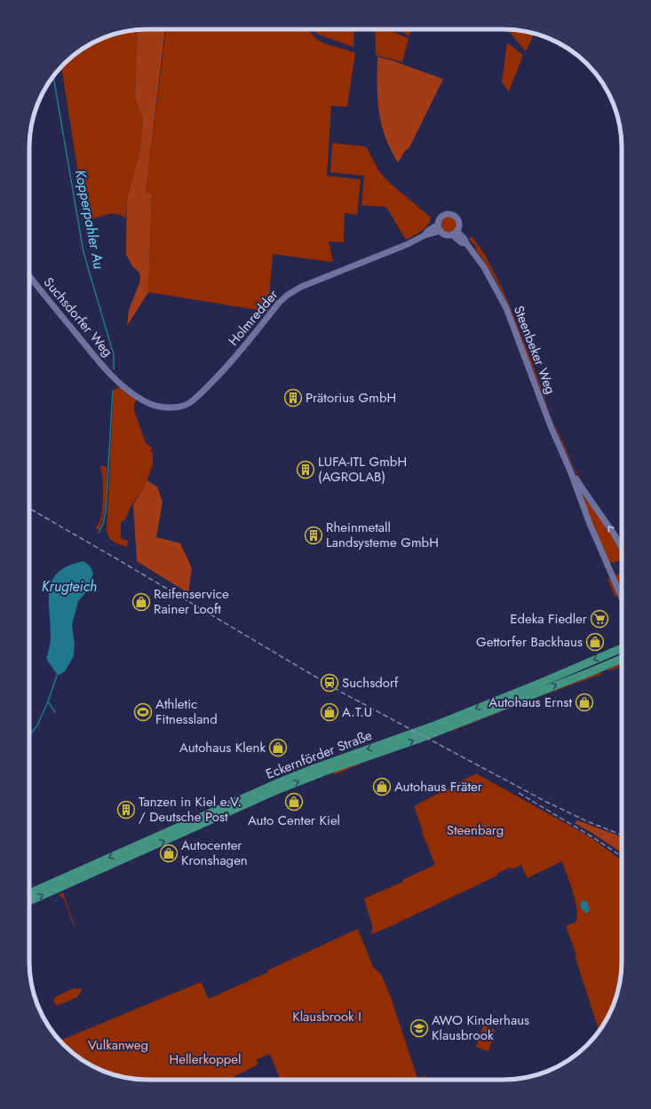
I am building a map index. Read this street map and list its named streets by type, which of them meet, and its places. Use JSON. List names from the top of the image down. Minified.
{"streets":{"main road":["Eckernförder Straße"],"street":["Suchsdorfer Weg","Holmredder","Steenbeker Weg"]},"crossings":[["Suchsdorfer Weg","Holmredder"],["Holmredder","Steenbeker Weg"]],"water":["Kopperpahler Au","Krugteich"],"parks":["Steenbarg","Klausbrook I","Vulkanweg","Hellerkoppel"],"places":{"building":["Prätorius GmbH","LUFA-ITL GmbH (AGROLAB)","Rheinmetall Landsysteme GmbH","Tanzen in Kiel e.V. / Deutsche Post"],"shop":["Reifenservice Rainer Looft","Gettorfer Backhaus","Autohaus Ernst","A.T.U","Autohaus Klenk","Autohaus Fräter","Auto Center Kiel","Autocenter Kronshagen"],"supermarket":["Edeka Fiedler"],"station":["Suchsdorf"],"sports":["Athletic Fitnessland"],"school or university":["AWO Kinderhaus Klausbrook"]}}
